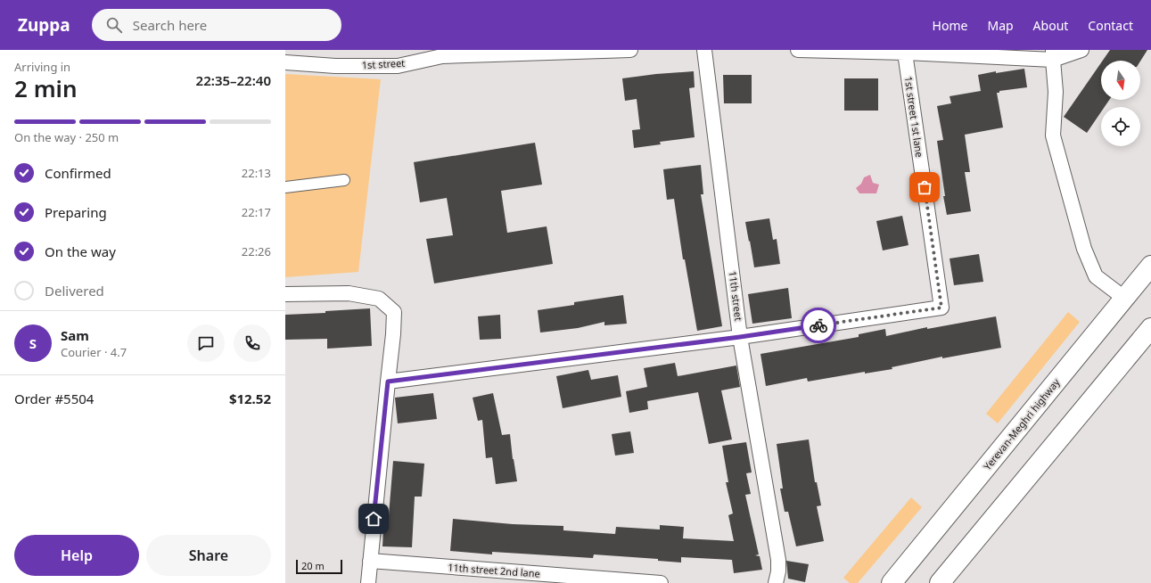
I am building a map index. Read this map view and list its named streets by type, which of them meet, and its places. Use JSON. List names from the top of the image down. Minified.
{"streets":{"highway":["Yerevan-Meghri highway"],"street":["1st street","1st street 1st lane","11th street","11th street 2nd lane"]},"crossings":[["1st street 1st lane","11th street"]],"scale_bar":"20 m","north":"bottom","page":{"header":"Zuppa","search":"Search here","nav":["Home","Map","About","Contact"],"heading":["2 min","Arriving in","22:35–22:40"],"panel":["Sam","Courier · 4.7","Order #5504","$12.52"],"bar":"On the way · 250 m","list":[["Confirmed","22:13"],["Preparing","22:17"],["On the way","22:26"],"Delivered"],"round":"S","buttons":["Help","Share"],"scale":"20 m"}}
